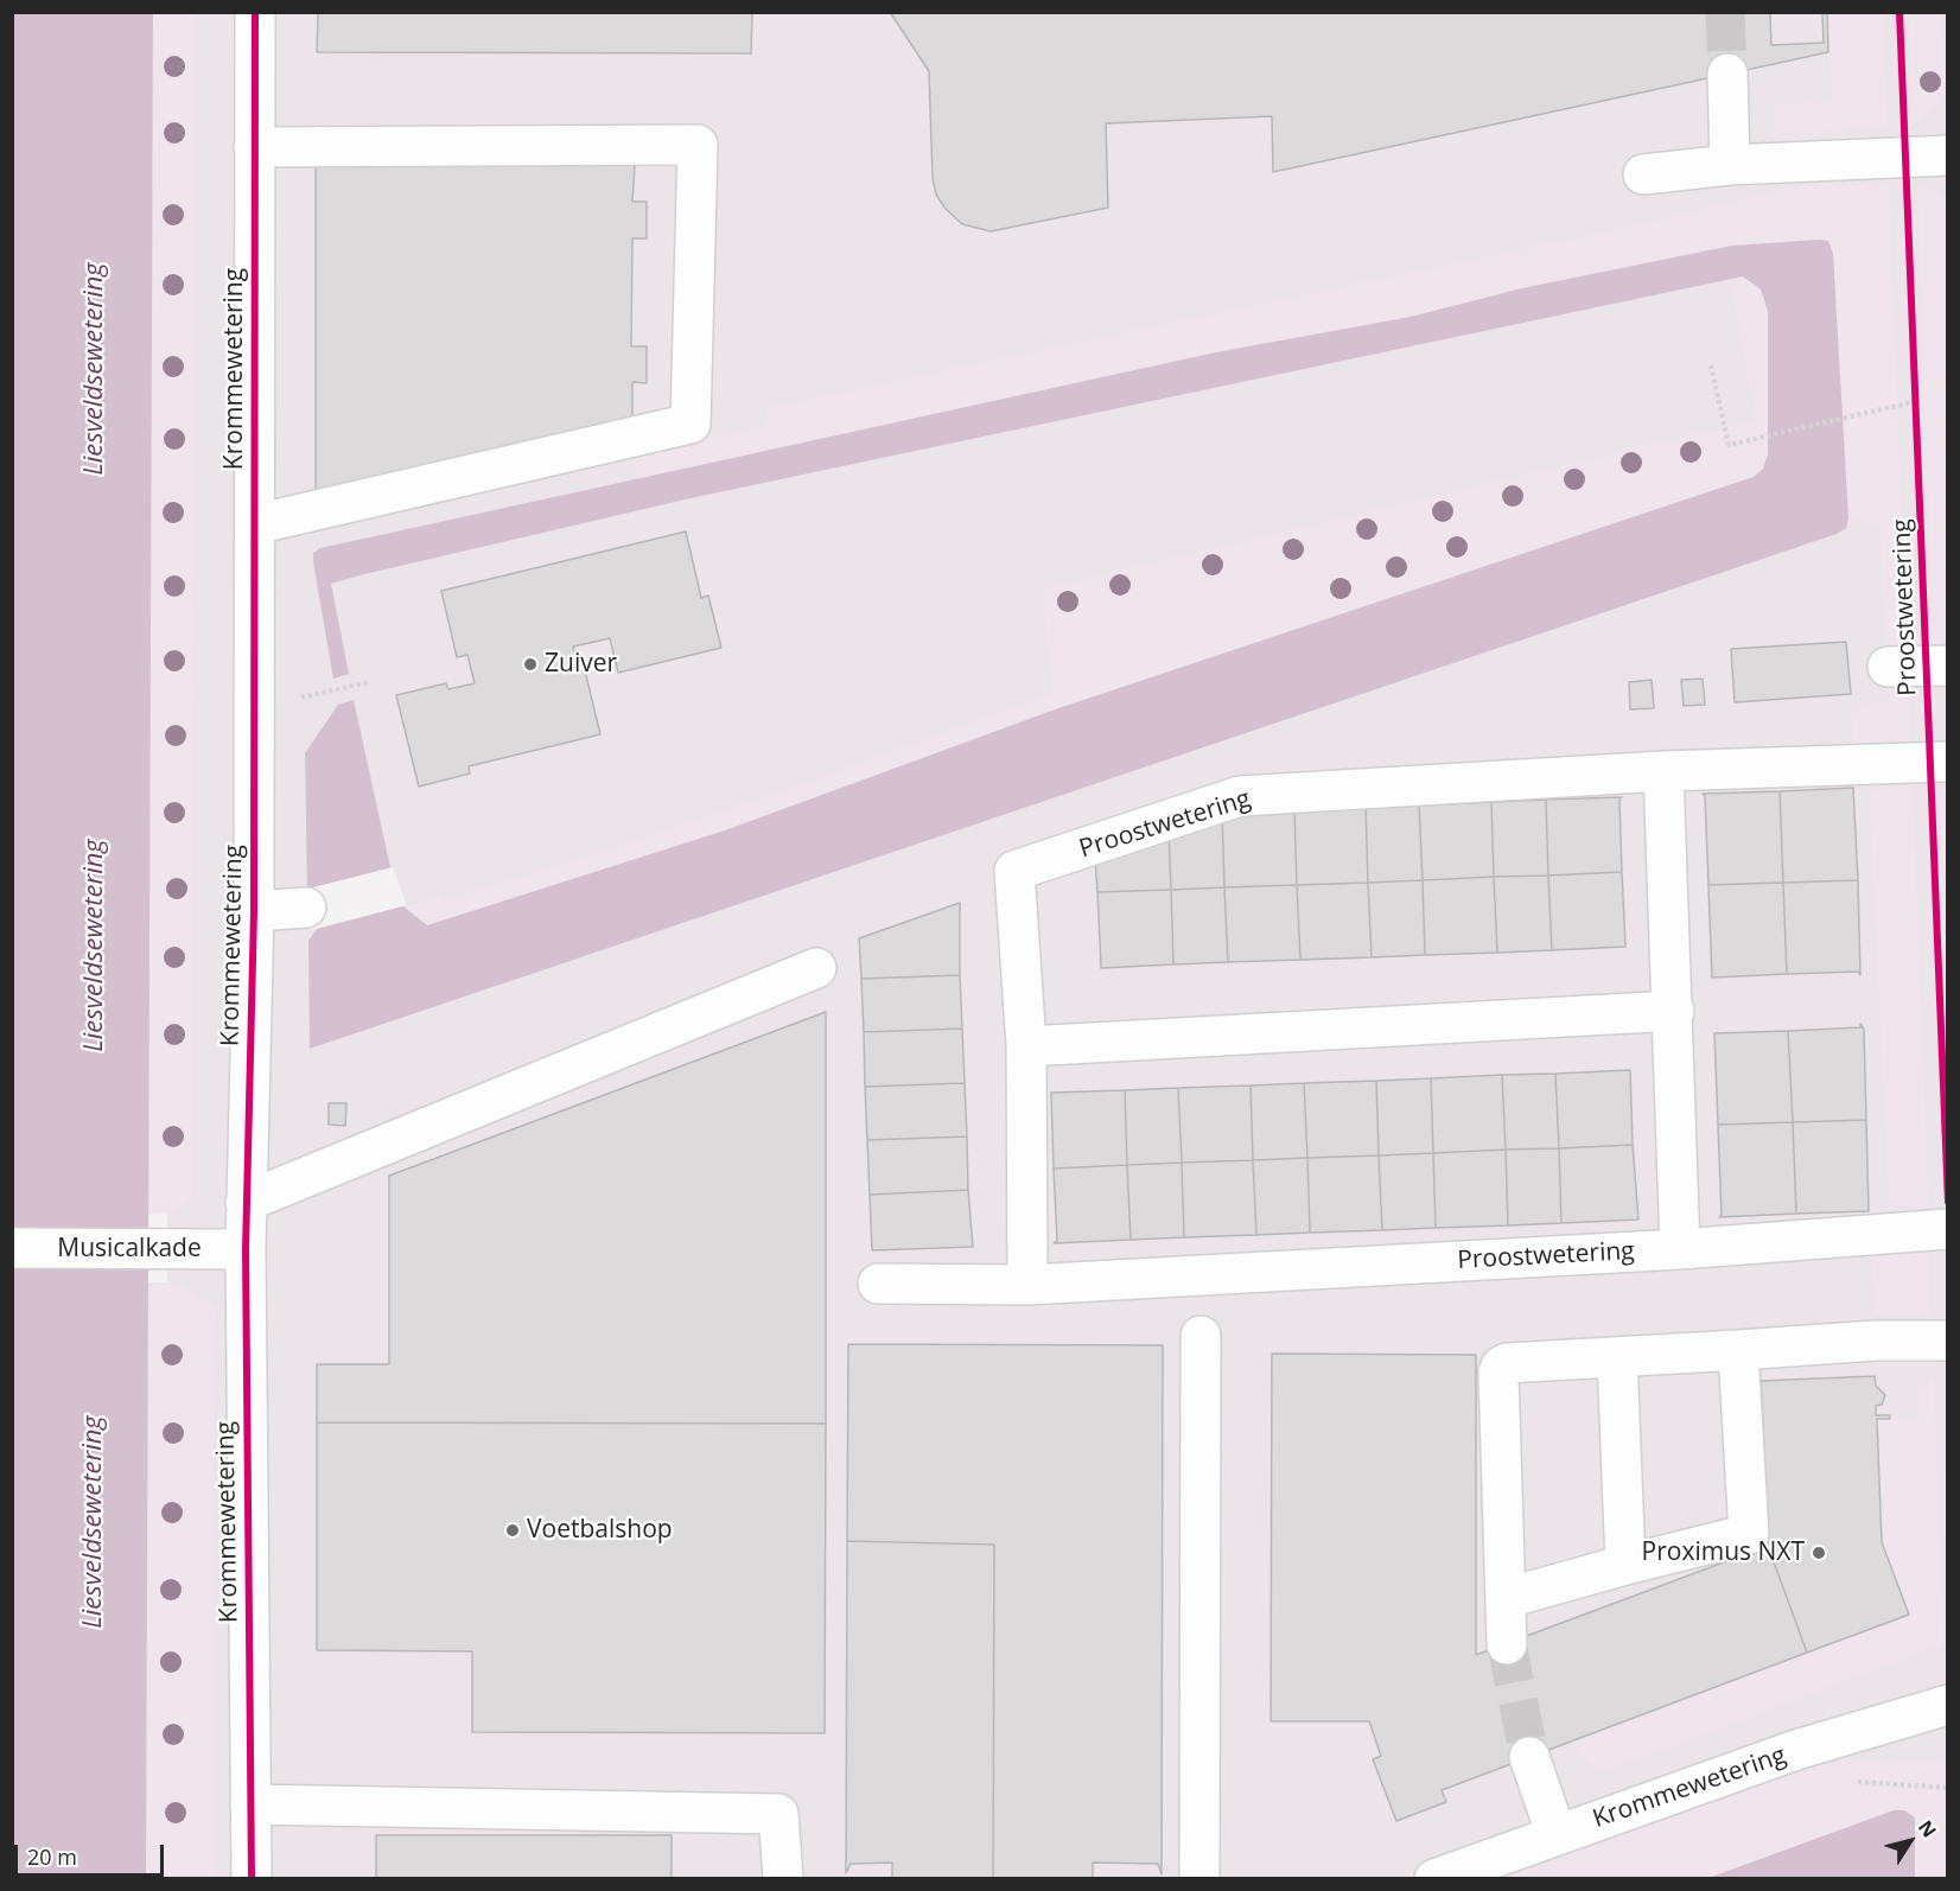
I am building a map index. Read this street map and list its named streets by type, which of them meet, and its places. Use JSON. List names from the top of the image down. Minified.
{"streets":{"street":["Krommewetering","Proostwetering","Musicalkade"]},"crossings":[["Krommewetering","Musicalkade"]],"water":["Liesveldsewetering"],"places":["Zuiver","Voetbalshop","Proximus NXT"],"scale_bar":"20 m","north":"top right"}
